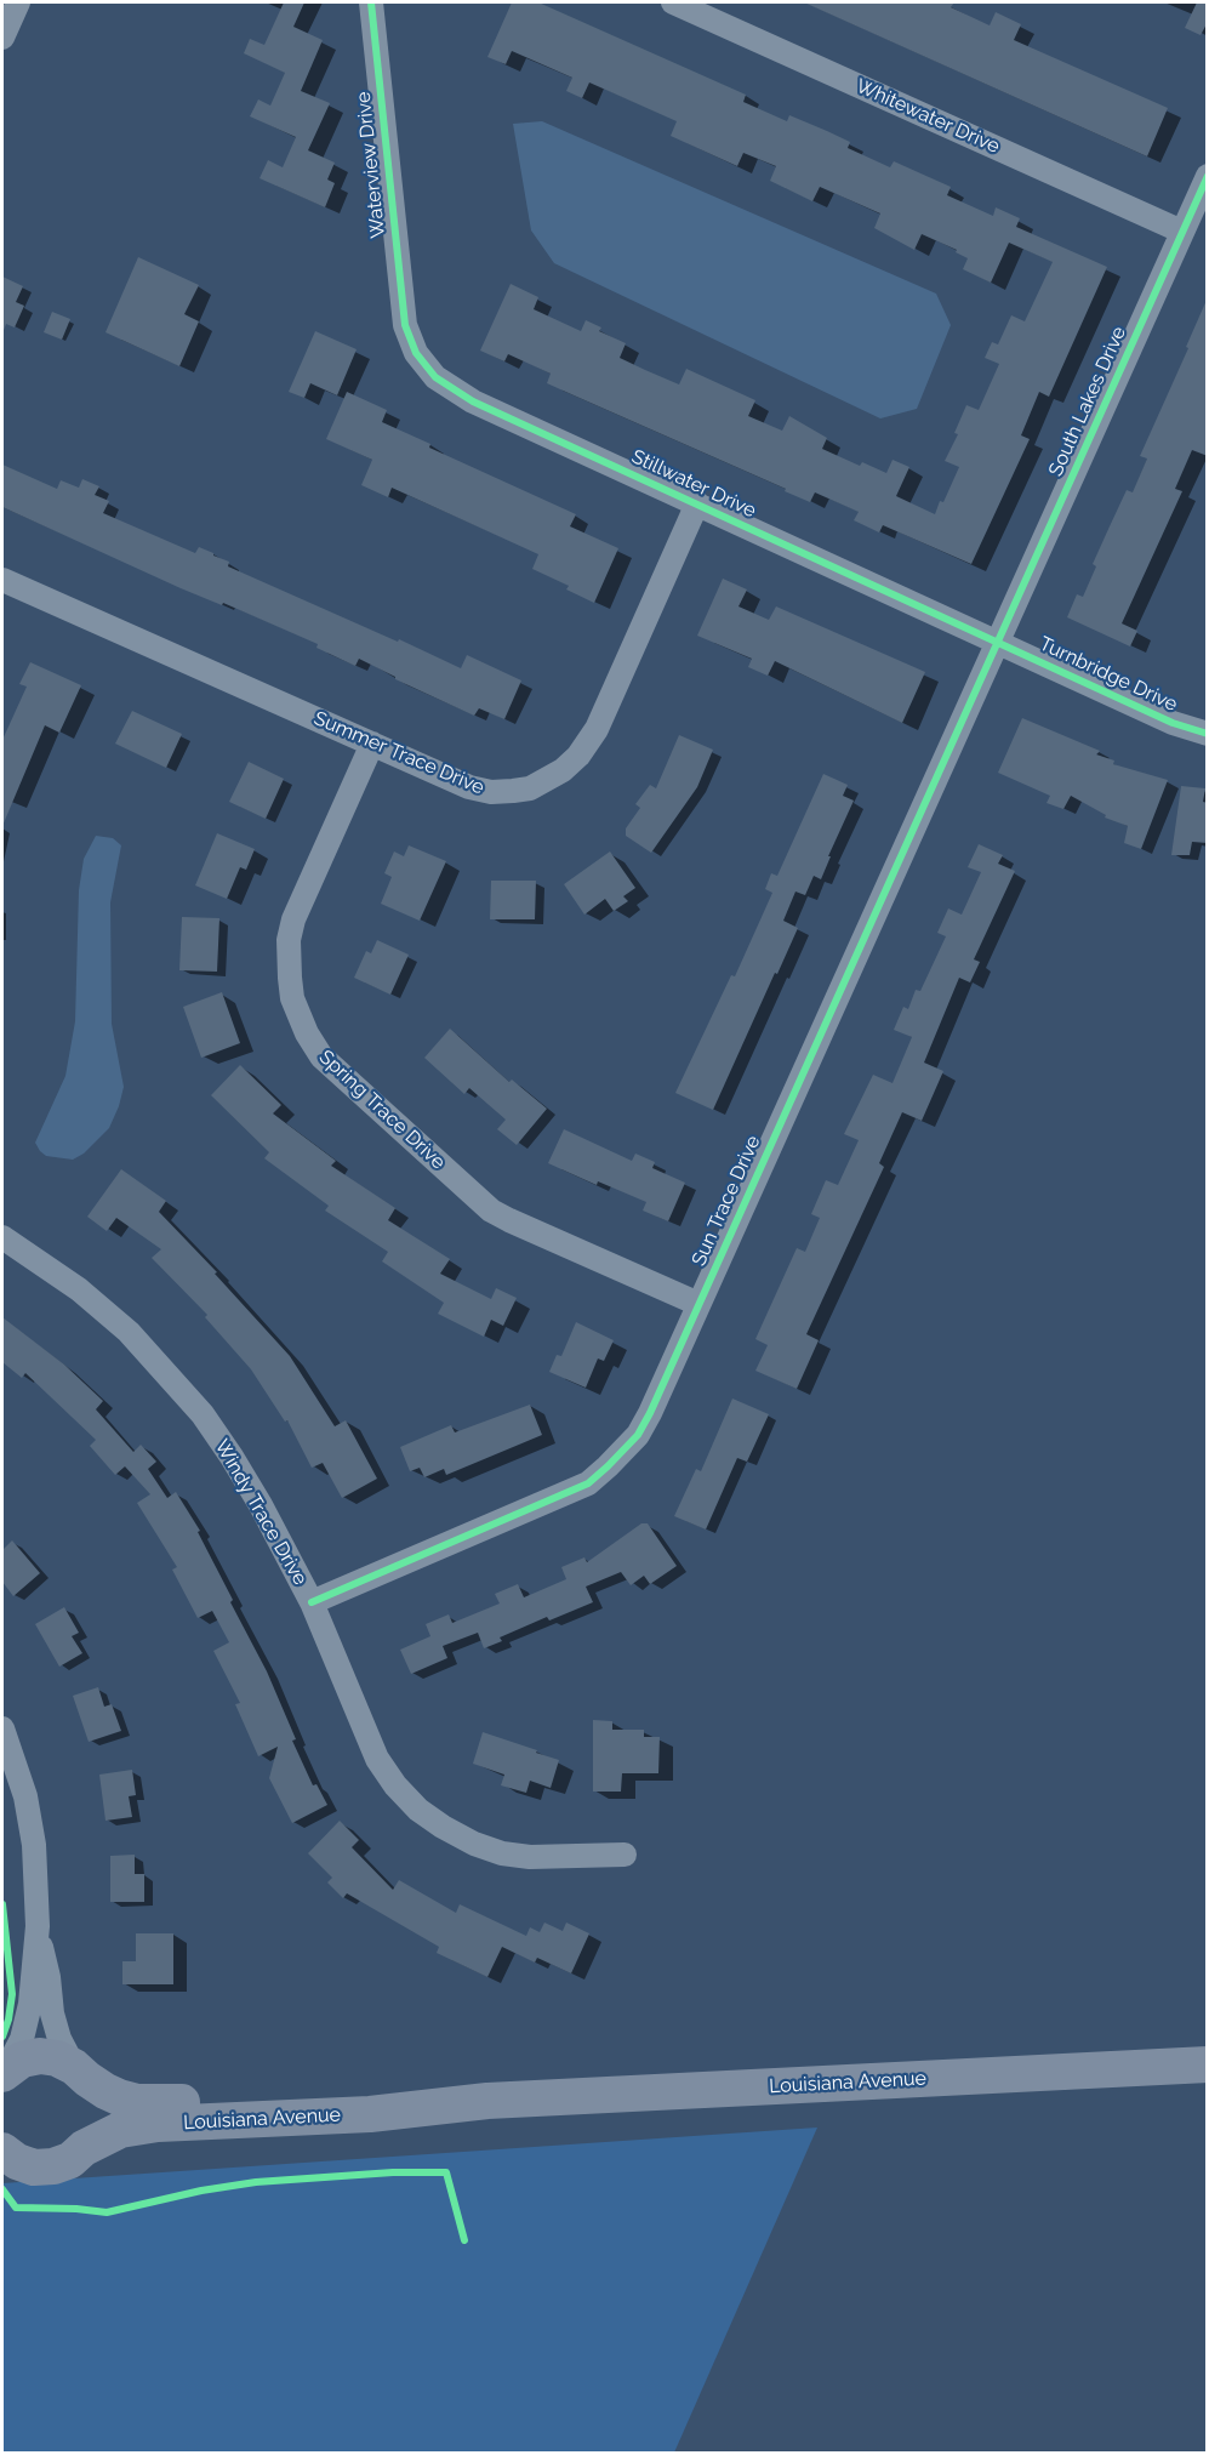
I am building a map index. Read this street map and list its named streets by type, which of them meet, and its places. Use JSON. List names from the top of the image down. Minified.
{"streets":{"main road":["Louisiana Avenue"],"street":["Whitewater Drive","Waterview Drive","South Lakes Drive","Stillwater Drive","Turnbridge Drive","Summer Trace Drive","Spring Trace Drive","Sun Trace Drive","Windy Trace Drive"]},"crossings":[["Whitewater Drive","South Lakes Drive"],["Waterview Drive","Stillwater Drive"],["South Lakes Drive","Stillwater Drive"],["South Lakes Drive","Turnbridge Drive"],["South Lakes Drive","Sun Trace Drive"],["Stillwater Drive","Turnbridge Drive"],["Stillwater Drive","Summer Trace Drive"],["Stillwater Drive","Sun Trace Drive"],["Turnbridge Drive","Sun Trace Drive"],["Summer Trace Drive","Spring Trace Drive"],["Spring Trace Drive","Sun Trace Drive"],["Sun Trace Drive","Windy Trace Drive"]]}
